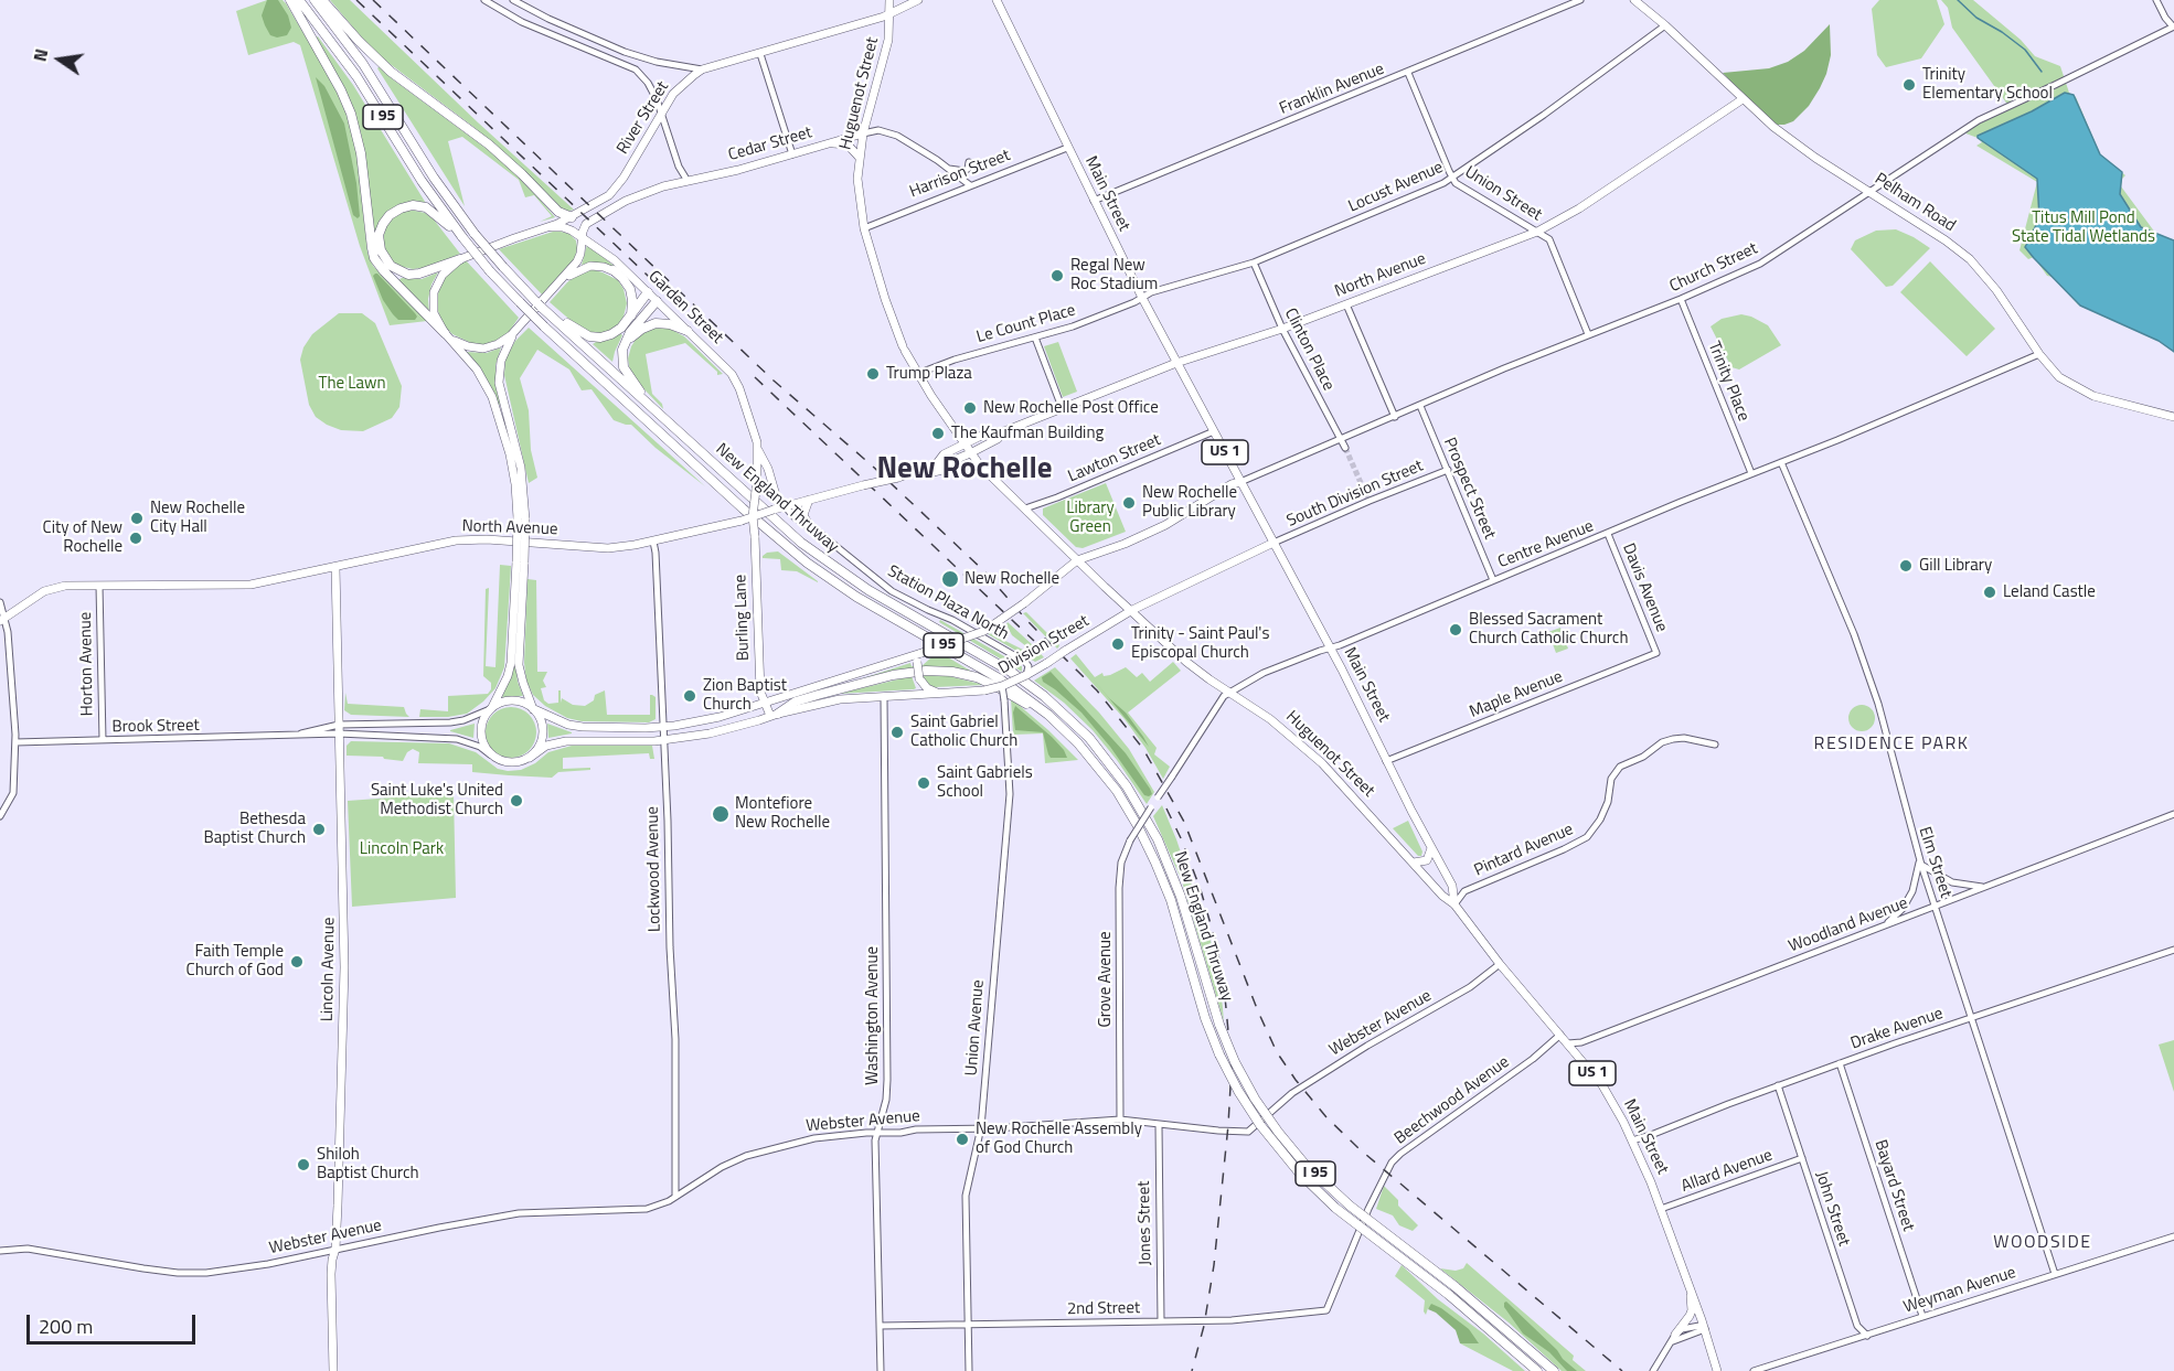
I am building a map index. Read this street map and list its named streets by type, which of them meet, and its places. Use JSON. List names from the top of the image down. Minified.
{"streets":{"highway":["I 95","New England Thruway"],"main road":["Huguenot Street","River Street","Cedar Street","Main Street","Pelham Road","North Avenue","Garden Street","US 1","Burling Lane","Division Street","Lincoln Avenue"],"street":["Franklin Avenue","Harrison Street","Locust Avenue","Union Street","Church Street","Le Count Place","Clinton Place","Trinity Place","Lawton Street","Prospect Street","South Division Street","Centre Avenue","Davis Avenue","Station Plaza North","Horton Avenue","Maple Avenue","Brook Street","Pintard Avenue","Elm Street","Lockwood Avenue","Woodland Avenue","Grove Avenue","Washington Avenue","Webster Avenue","Union Avenue","Drake Avenue","Beechwood Avenue","Allard Avenue","Bayard Street","John Street","Jones Street","Weyman Avenue","2nd Street"]},"crossings":[["Franklin Avenue","Main Street"],["Franklin Avenue","Union Street"],["Huguenot Street","River Street"],["Huguenot Street","Cedar Street"],["Huguenot Street","Harrison Street"],["Huguenot Street","Main Street"],["Huguenot Street","North Avenue"],["Huguenot Street","Le Count Place"],["Huguenot Street","Lawton Street"],["Huguenot Street","Centre Avenue"],["Huguenot Street","Division Street"],["Huguenot Street","Pintard Avenue"],["River Street","Garden Street"],["Cedar Street","Harrison Street"],["Cedar Street","Garden Street"],["Harrison Street","Main Street"],["Locust Avenue","Main Street"],["Locust Avenue","Union Street"],["Locust Avenue","Pelham Road"],["Locust Avenue","Le Count Place"],["Locust Avenue","Clinton Place"],["Main Street","Church Street"],["Main Street","North Avenue"],["Main Street","Le Count Place"],["Main Street","Lawton Street"],["Main Street","South Division Street"],["Main Street","Centre Avenue"],["Main Street","Division Street"],["Main Street","Maple Avenue"],["Main Street","Pintard Avenue"],["Main Street","Woodland Avenue"],["Main Street","Webster Avenue"],["Main Street","Drake Avenue"],["Main Street","Beechwood Avenue"],["Main Street","Allard Avenue"],["Union Street","Church Street"],["Union Street","North Avenue"],["Pelham Road","Church Street"],["Pelham Road","North Avenue"],["Pelham Road","Centre Avenue"],["Church Street","Clinton Place"],["Church Street","Trinity Place"],["Church Street","Prospect Street"],["North Avenue","Garden Street"],["North Avenue","Clinton Place"],["North Avenue","Station Plaza North"],["North Avenue","Burling Lane"],["North Avenue","Horton Avenue"],["North Avenue","Lockwood Avenue"],["North Avenue","Lincoln Avenue"],["Garden Street","Station Plaza North"],["Garden Street","Burling Lane"],["Trinity Place","Centre Avenue"],["Prospect Street","South Division Street"],["Prospect Street","Centre Avenue"],["South Division Street","Division Street"],["Centre Avenue","Davis Avenue"],["Centre Avenue","Elm Street"],["Centre Avenue","Grove Avenue"],["Davis Avenue","Maple Avenue"],["Station Plaza North","Division Street"],["Burling Lane","Division Street"],["Division Street","Brook Street"],["Division Street","Lockwood Avenue"],["Division Street","Washington Avenue"],["Division Street","Union Avenue"],["Horton Avenue","Brook Street"],["Brook Street","Lincoln Avenue"],["Elm Street","Woodland Avenue"],["Elm Street","Drake Avenue"],["Elm Street","Weyman Avenue"],["Lockwood Avenue","Webster Avenue"],["Lincoln Avenue","Webster Avenue"],["Grove Avenue","Webster Avenue"],["Washington Avenue","Webster Avenue"],["Washington Avenue","2nd Street"],["Webster Avenue","Union Avenue"],["Webster Avenue","Jones Street"],["Union Avenue","2nd Street"],["Drake Avenue","Bayard Street"],["Drake Avenue","John Street"],["Beechwood Avenue","2nd Street"],["Allard Avenue","John Street"],["Bayard Street","Weyman Avenue"],["John Street","Weyman Avenue"],["Jones Street","2nd Street"]],"districts":["New Rochelle","RESIDENCE PARK","WOODSIDE"],"parks":["Titus Mill Pond State Tidal Wetlands","The Lawn","Library Green","Lincoln Park"],"places":["Trinity Elementary School","Regal New Roc Stadium","Trump Plaza","New Rochelle Post Office","The Kaufman Building","New Rochelle Public Library","New Rochelle City Hall","City of New Rochelle","Gill Library","New Rochelle","Leland Castle","Blessed Sacrament Church Catholic Church","Trinity - Saint Paul's Episcopal Church","Zion Baptist Church","Saint Gabriel Catholic Church","Saint Gabriels School","Saint Luke's United Methodist Church","Montefiore New Rochelle","Bethesda Baptist Church","Faith Temple Church of God","New Rochelle Assembly of God Church","Shiloh Baptist Church"],"scale_bar":"200 m","north":"left"}
